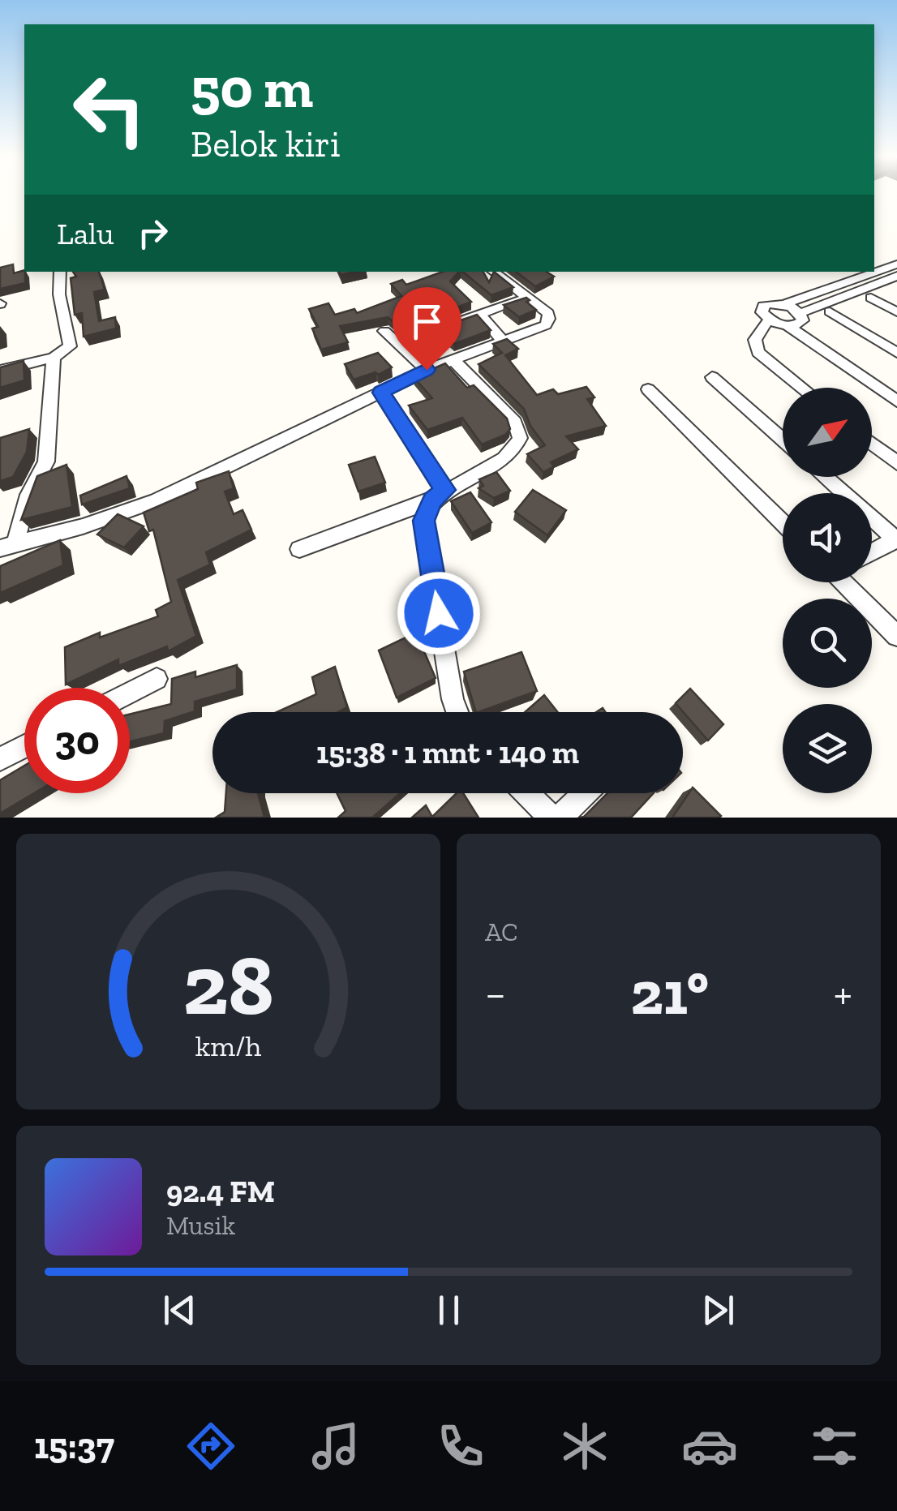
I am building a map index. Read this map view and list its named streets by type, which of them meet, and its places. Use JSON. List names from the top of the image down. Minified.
{"north":"top right","page":{"turn":["50 m","Belok kiri"],"then":"Lalu","limit":"30","trip":"15:38 · 1 mnt · 140 m","tile":"AC","heat":["−","21°","+"],"song":["92.4 FM","Musik"],"tabs":"15:37","gauge":["28","km/h"]}}
